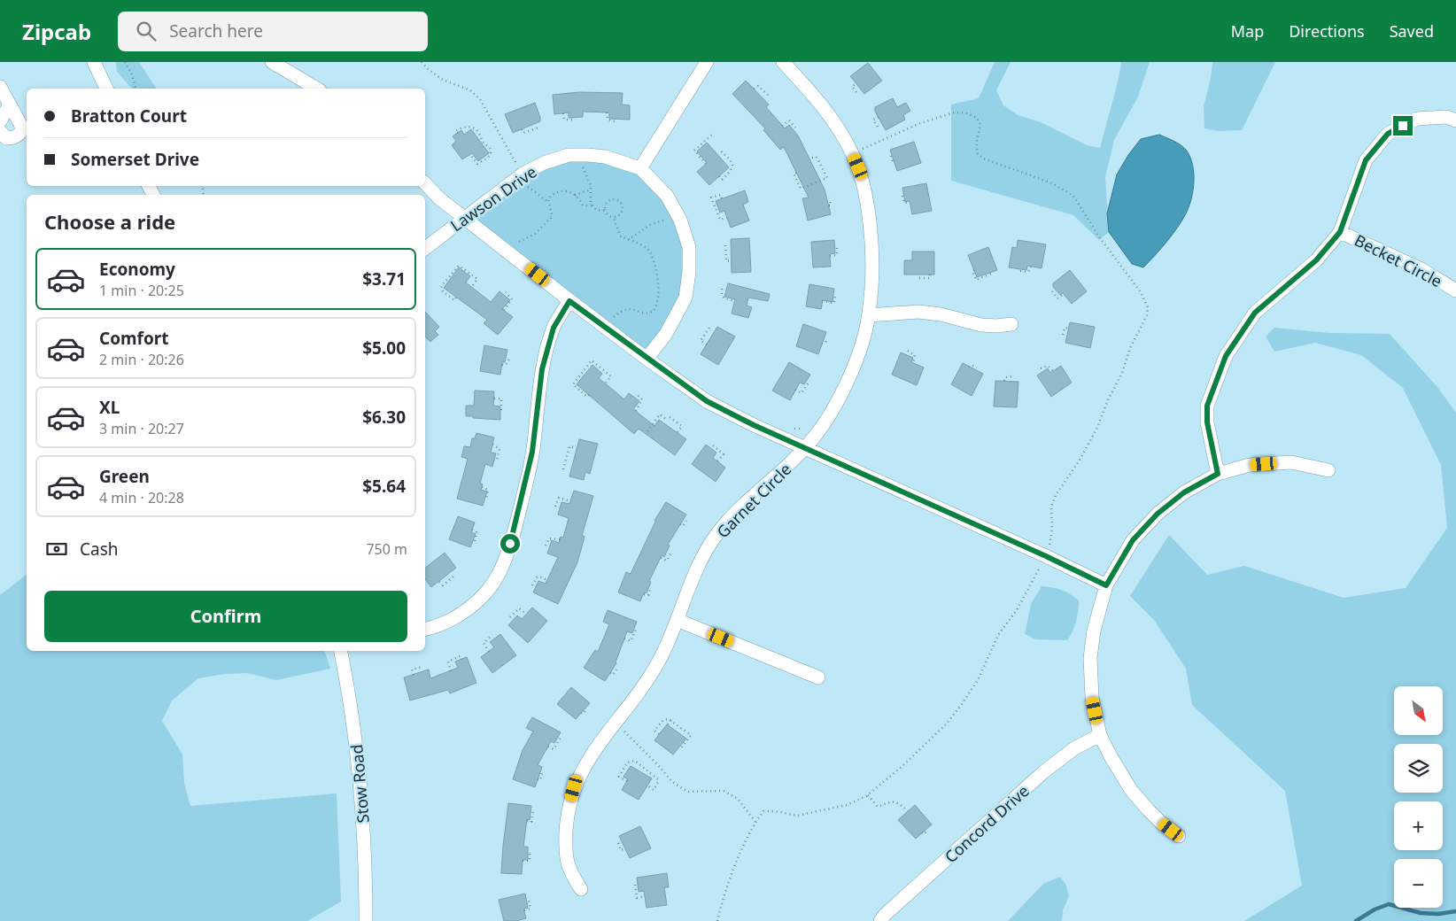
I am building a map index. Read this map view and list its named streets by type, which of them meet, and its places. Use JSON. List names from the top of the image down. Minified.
{"streets":{"street":["Lawson Drive","Becket Circle","Garnet Circle","Stow Road","Concord Drive"]},"north":"bottom right","page":{"header":"Zipcab","search":"Search here","nav":["Map","Directions","Saved"],"banner":["Bratton Court","Somerset Drive"],"heading":"Choose a ride","list":[{"name":"Economy","note":"1 min · 20:25","value":"$3.71"},{"name":"Comfort","note":"2 min · 20:26","value":"$5.00"},{"name":"XL","note":"3 min · 20:27","value":"$6.30"},{"name":"Green","note":"4 min · 20:28","value":"$5.64"}],"pay":["Cash","750 m"],"buttons":"Confirm","map_buttons":["+","−"]}}
